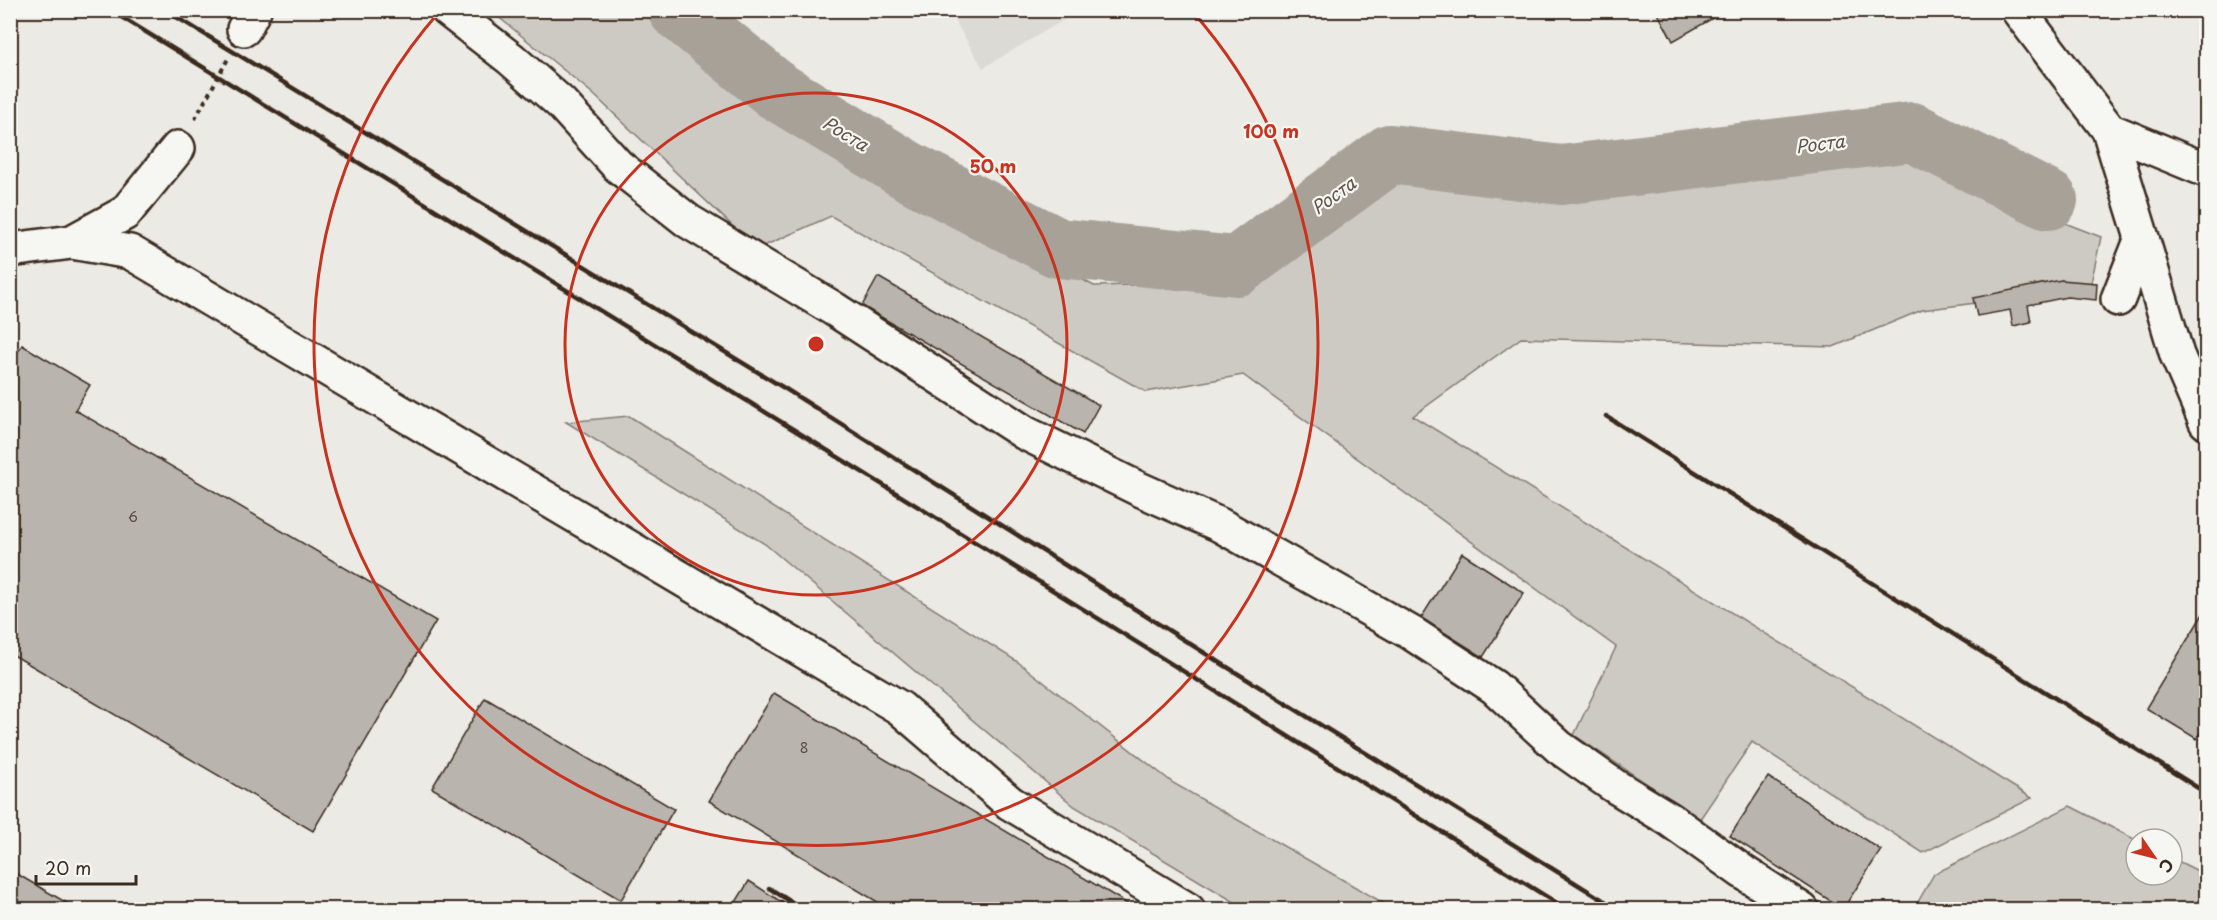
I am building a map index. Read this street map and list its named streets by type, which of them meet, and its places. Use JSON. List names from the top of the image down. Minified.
{"water":["Роста"],"house_numbers":["6","8"],"scale_bar":"20 m","north":"bottom right","rings":["100 m","50 m"]}
